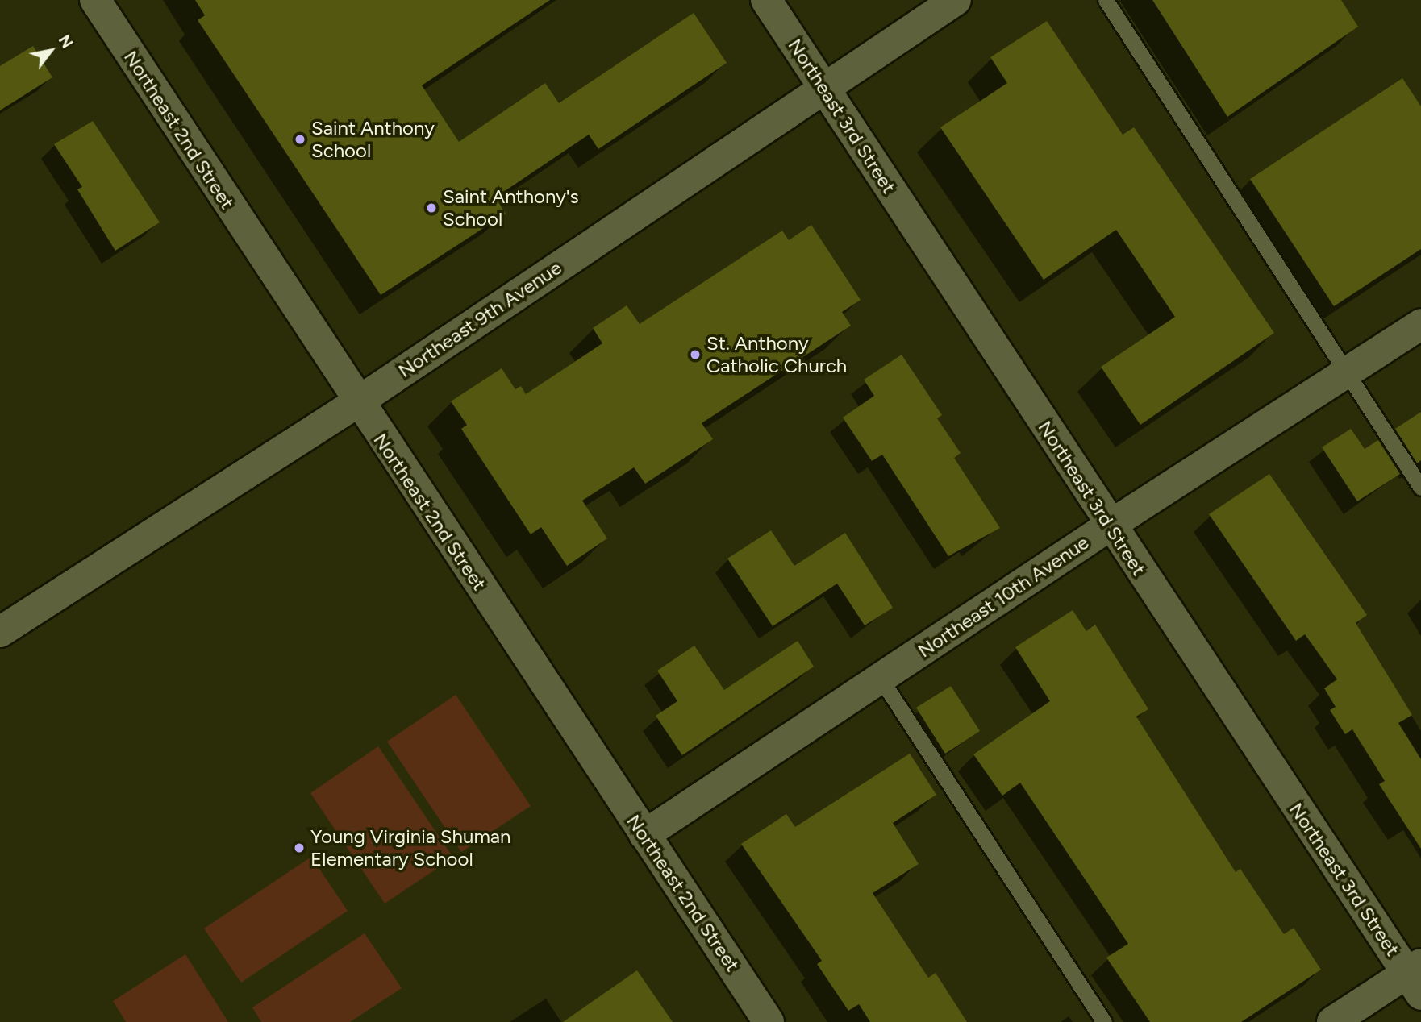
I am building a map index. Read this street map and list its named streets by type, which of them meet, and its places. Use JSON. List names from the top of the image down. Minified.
{"streets":{"street":["Northeast 3rd Street","Northeast 2nd Street","Northeast 9th Avenue","Northeast 10th Avenue"]},"crossings":[["Northeast 3rd Street","Northeast 9th Avenue"],["Northeast 3rd Street","Northeast 10th Avenue"],["Northeast 2nd Street","Northeast 9th Avenue"],["Northeast 2nd Street","Northeast 10th Avenue"]],"places":["Saint Anthony School","Saint Anthony's School","St. Anthony Catholic Church","Young Virginia Shuman Elementary School"],"north":"top right"}
